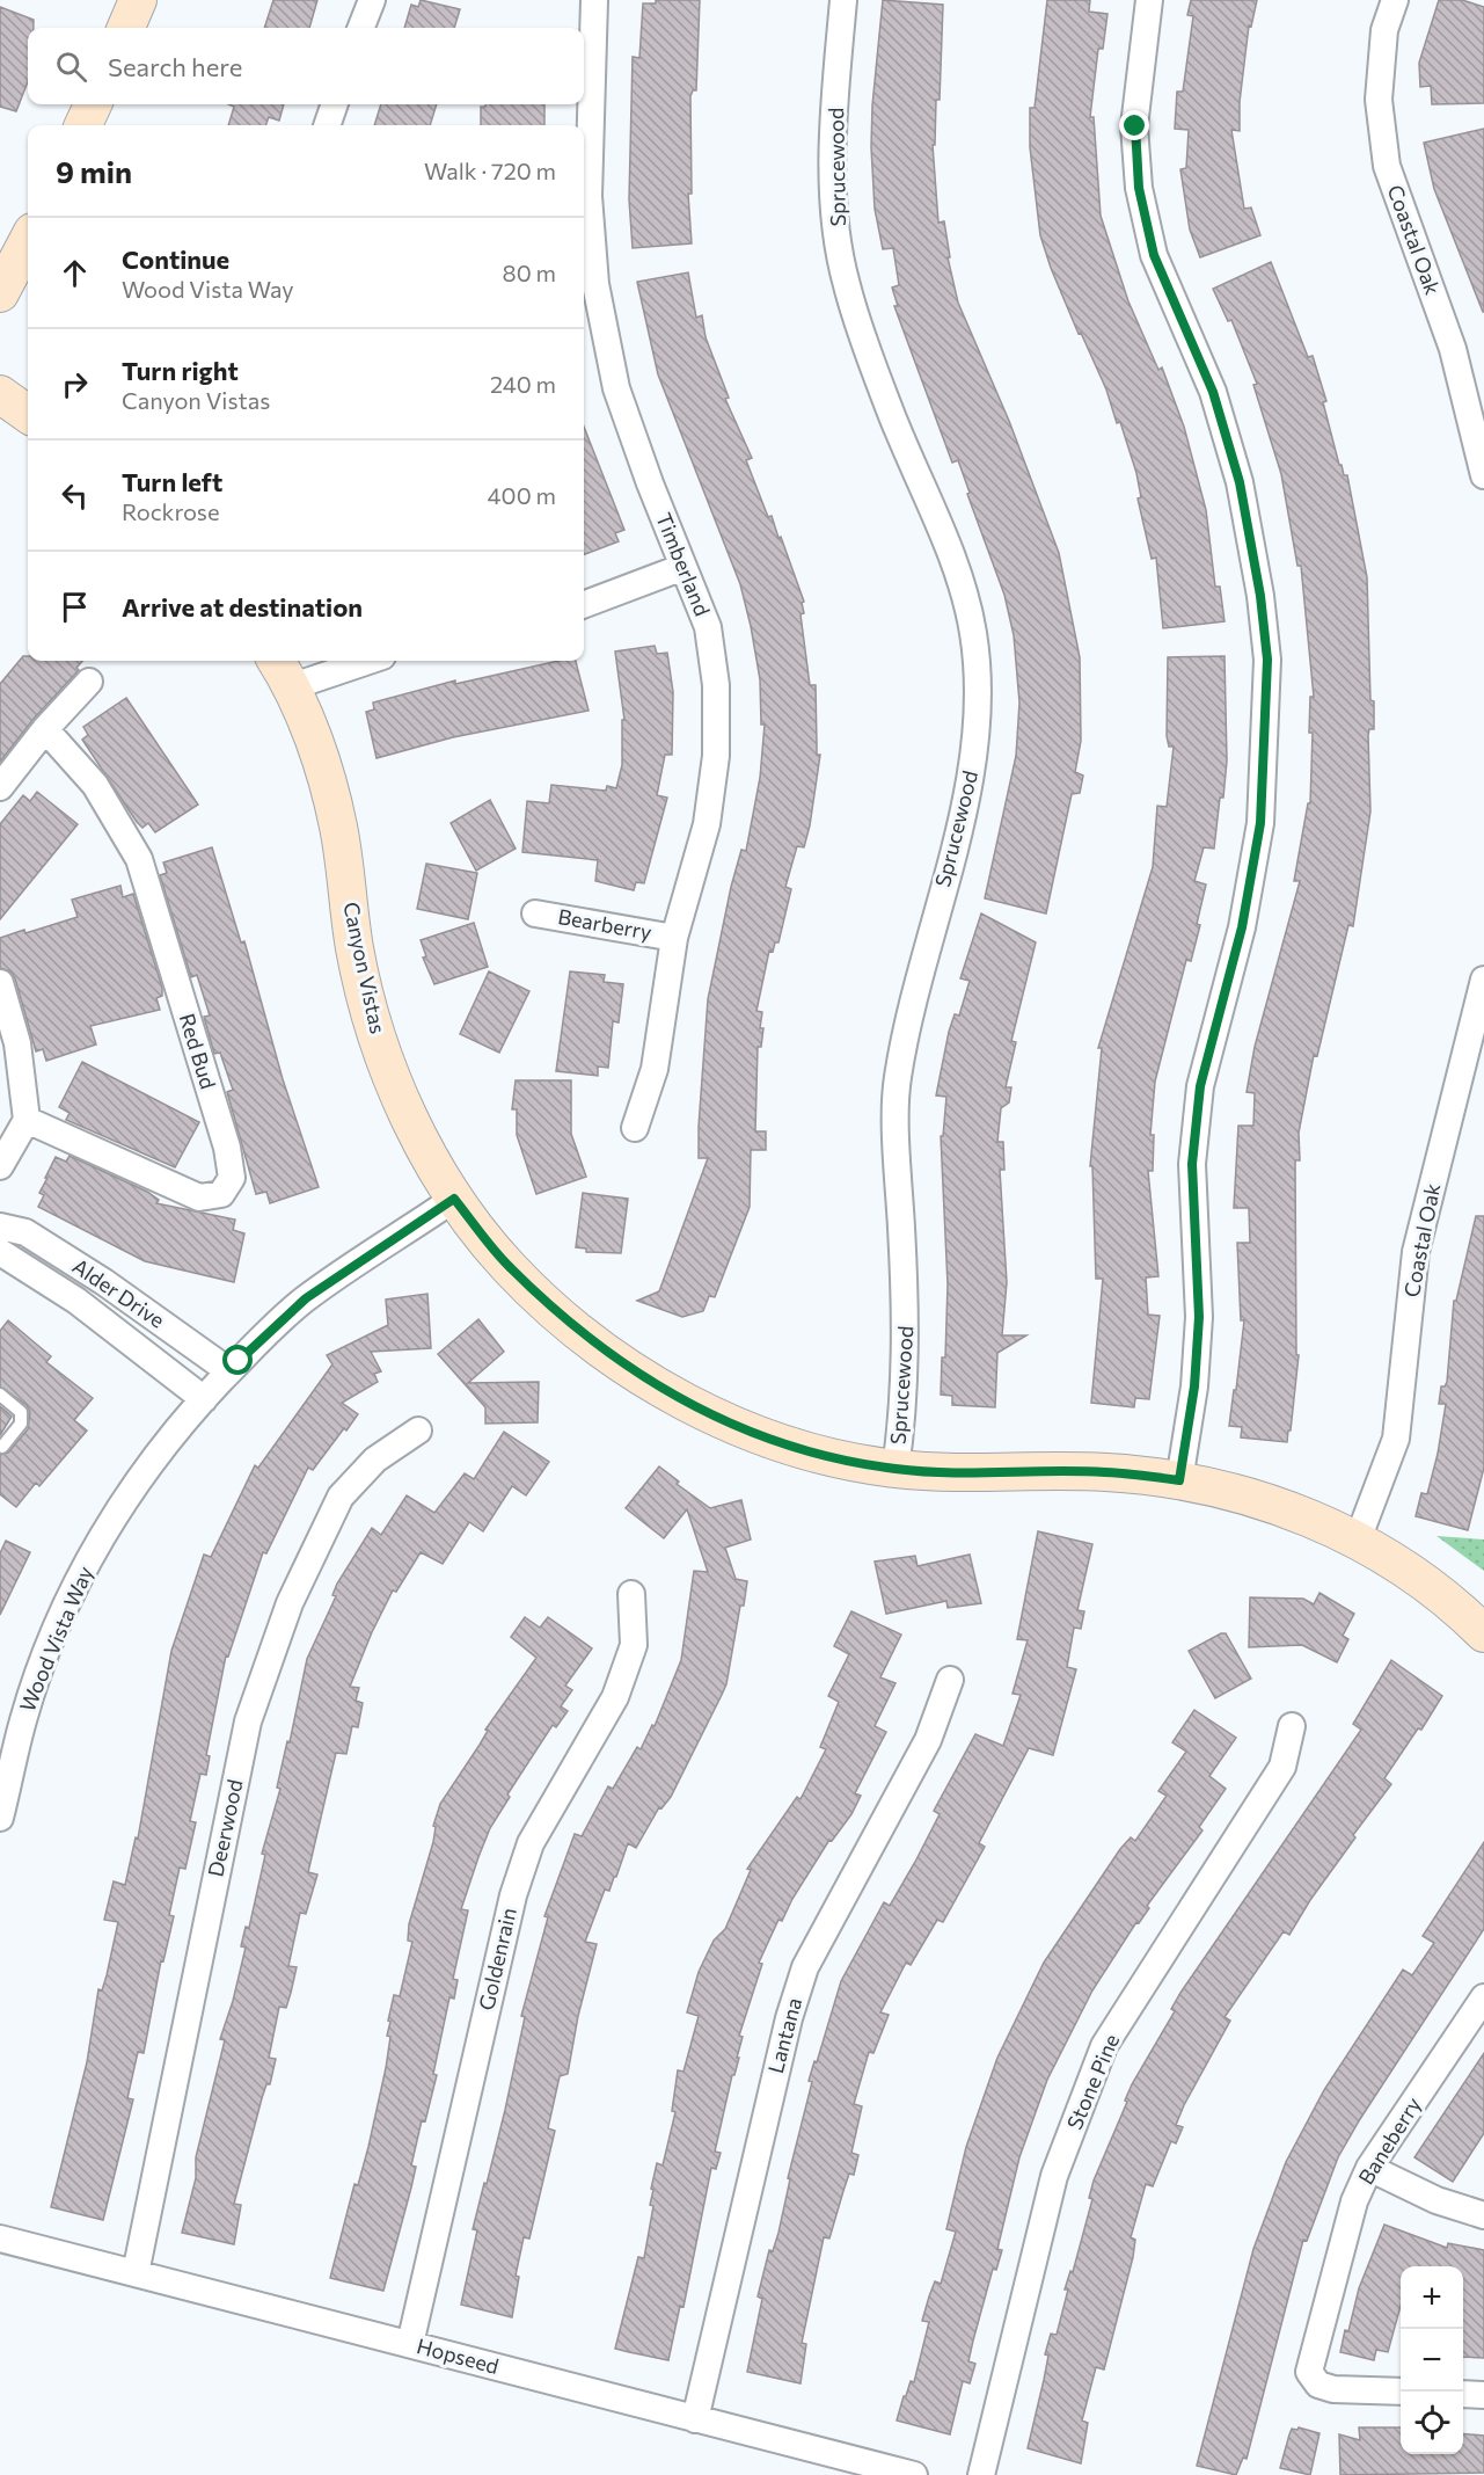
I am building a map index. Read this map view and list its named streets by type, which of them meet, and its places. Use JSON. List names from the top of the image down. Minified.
{"streets":{"street":["Sprucewood","Coastal Oak","Timberland","Bearberry","Canyon Vistas","Red Bud","Alder Drive","Wood Vista Way","Deerwood","Goldenrain","Lantana","Stone Pine","Baneberry","Hopseed"]},"crossings":[["Sprucewood","Canyon Vistas"],["Coastal Oak","Canyon Vistas"],["Timberland","Bearberry"],["Canyon Vistas","Wood Vista Way"],["Alder Drive","Wood Vista Way"],["Deerwood","Hopseed"],["Goldenrain","Hopseed"],["Lantana","Hopseed"]],"page":{"search":"Search here","heading":["9 min","Walk · 720 m"],"list":[["Continue","Wood Vista Way","80 m"],["Turn right","Canyon Vistas","240 m"],["Turn left","Rockrose","400 m"],"Arrive at destination"],"map_buttons":["+","−"]}}
